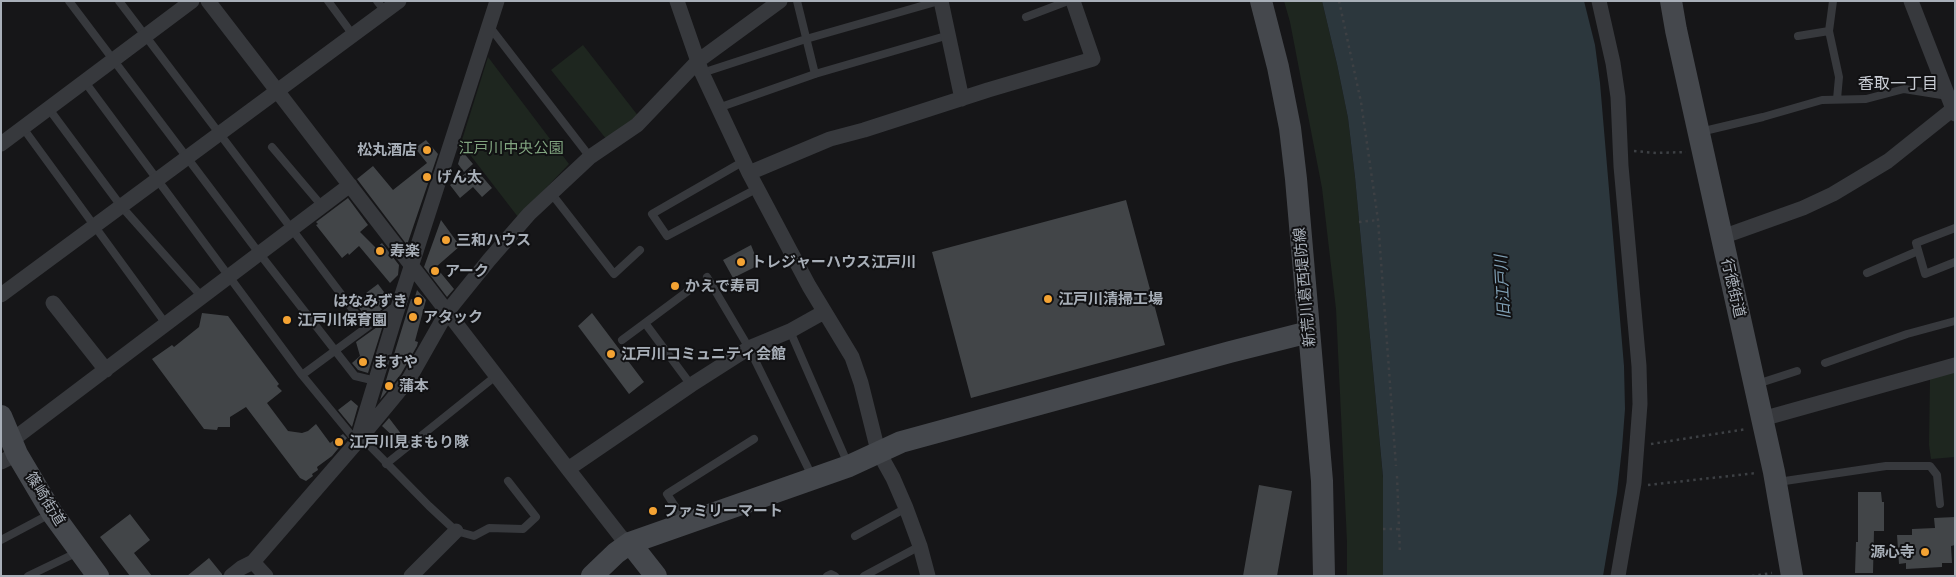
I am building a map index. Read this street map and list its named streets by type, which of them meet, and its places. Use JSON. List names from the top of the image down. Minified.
{"streets":{"street":["新荒川葛西堤防線","行徳街道","篠崎街道"]},"districts":["香取一丁目"],"water":["旧江戸川"],"parks":["江戸川中央公園"],"places":["松丸酒店","げん太","三和ハウス","寿楽","トレジャーハウス江戸川","アーク","かえで寿司","江戸川清掃工場","はなみずき","アタック","江戸川保育園","江戸川コミュニティ会館","ますや","蒲本","江戸川見まもり隊","ファミリーマート","源心寺"]}
